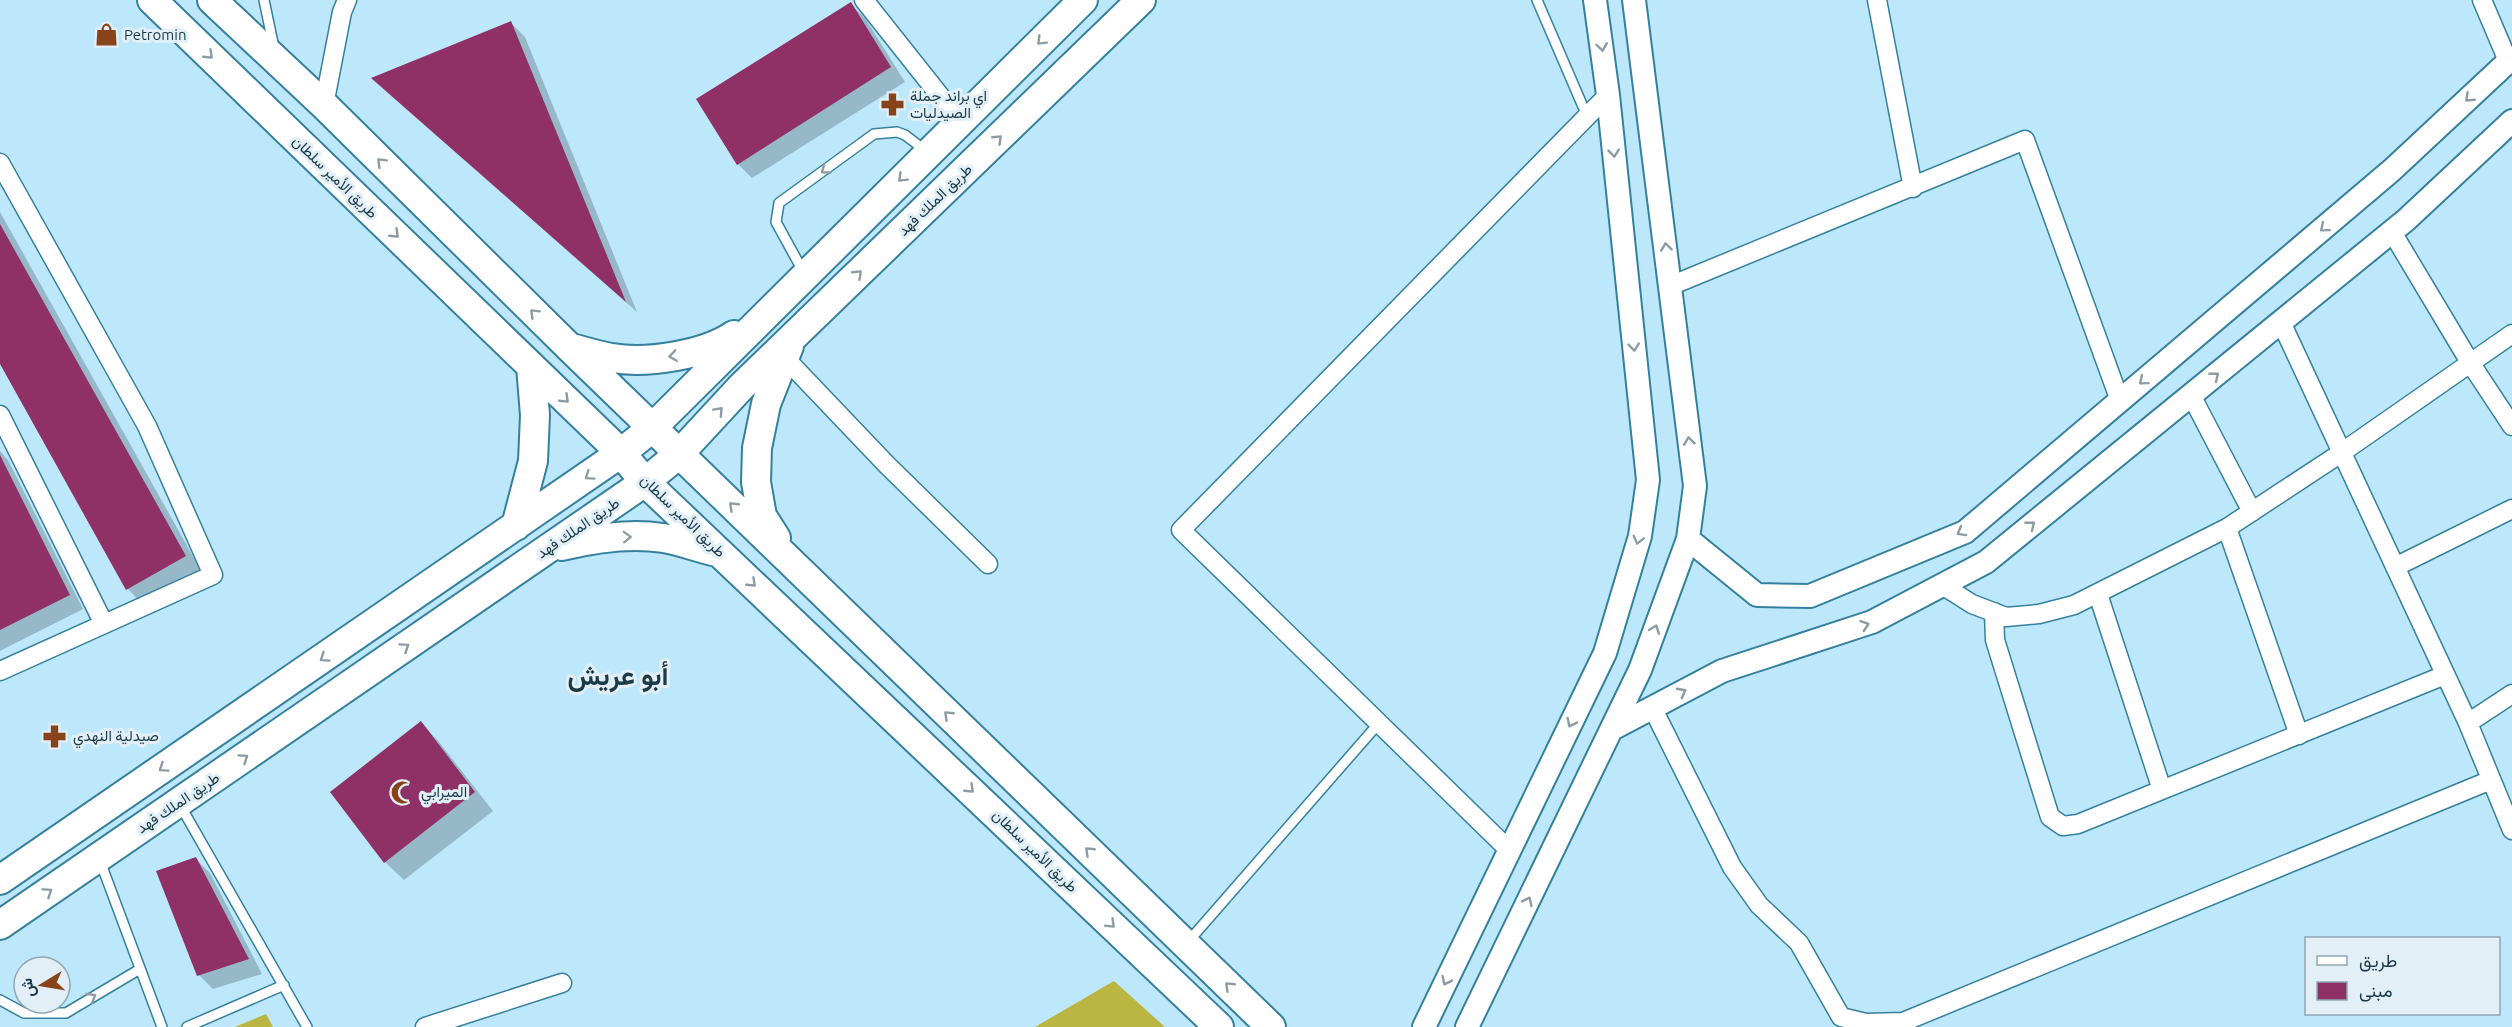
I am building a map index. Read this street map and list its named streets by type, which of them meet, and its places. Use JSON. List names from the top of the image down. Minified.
{"streets":{"highway":["طريق الأمير سلطان","طريق الملك فهد"]},"crossings":[["طريق الأمير سلطان","طريق الملك فهد"]],"districts":["أبو عريش"],"places":{"shop":["Petromin"],"pharmacy":["اي براند جملة الصيدليات","صيدلية النهدي"],"mosque":["الميرابي"]},"legend":["طريق","مبنى"],"north":"left"}
